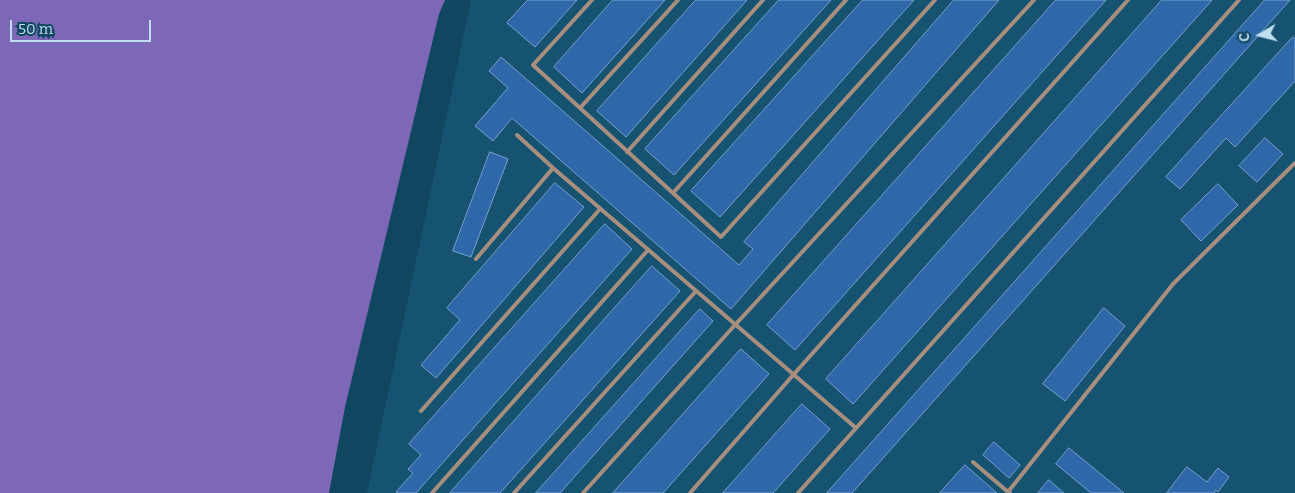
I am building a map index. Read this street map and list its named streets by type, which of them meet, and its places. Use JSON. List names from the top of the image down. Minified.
{"scale_bar":"50 m","north":"left"}
